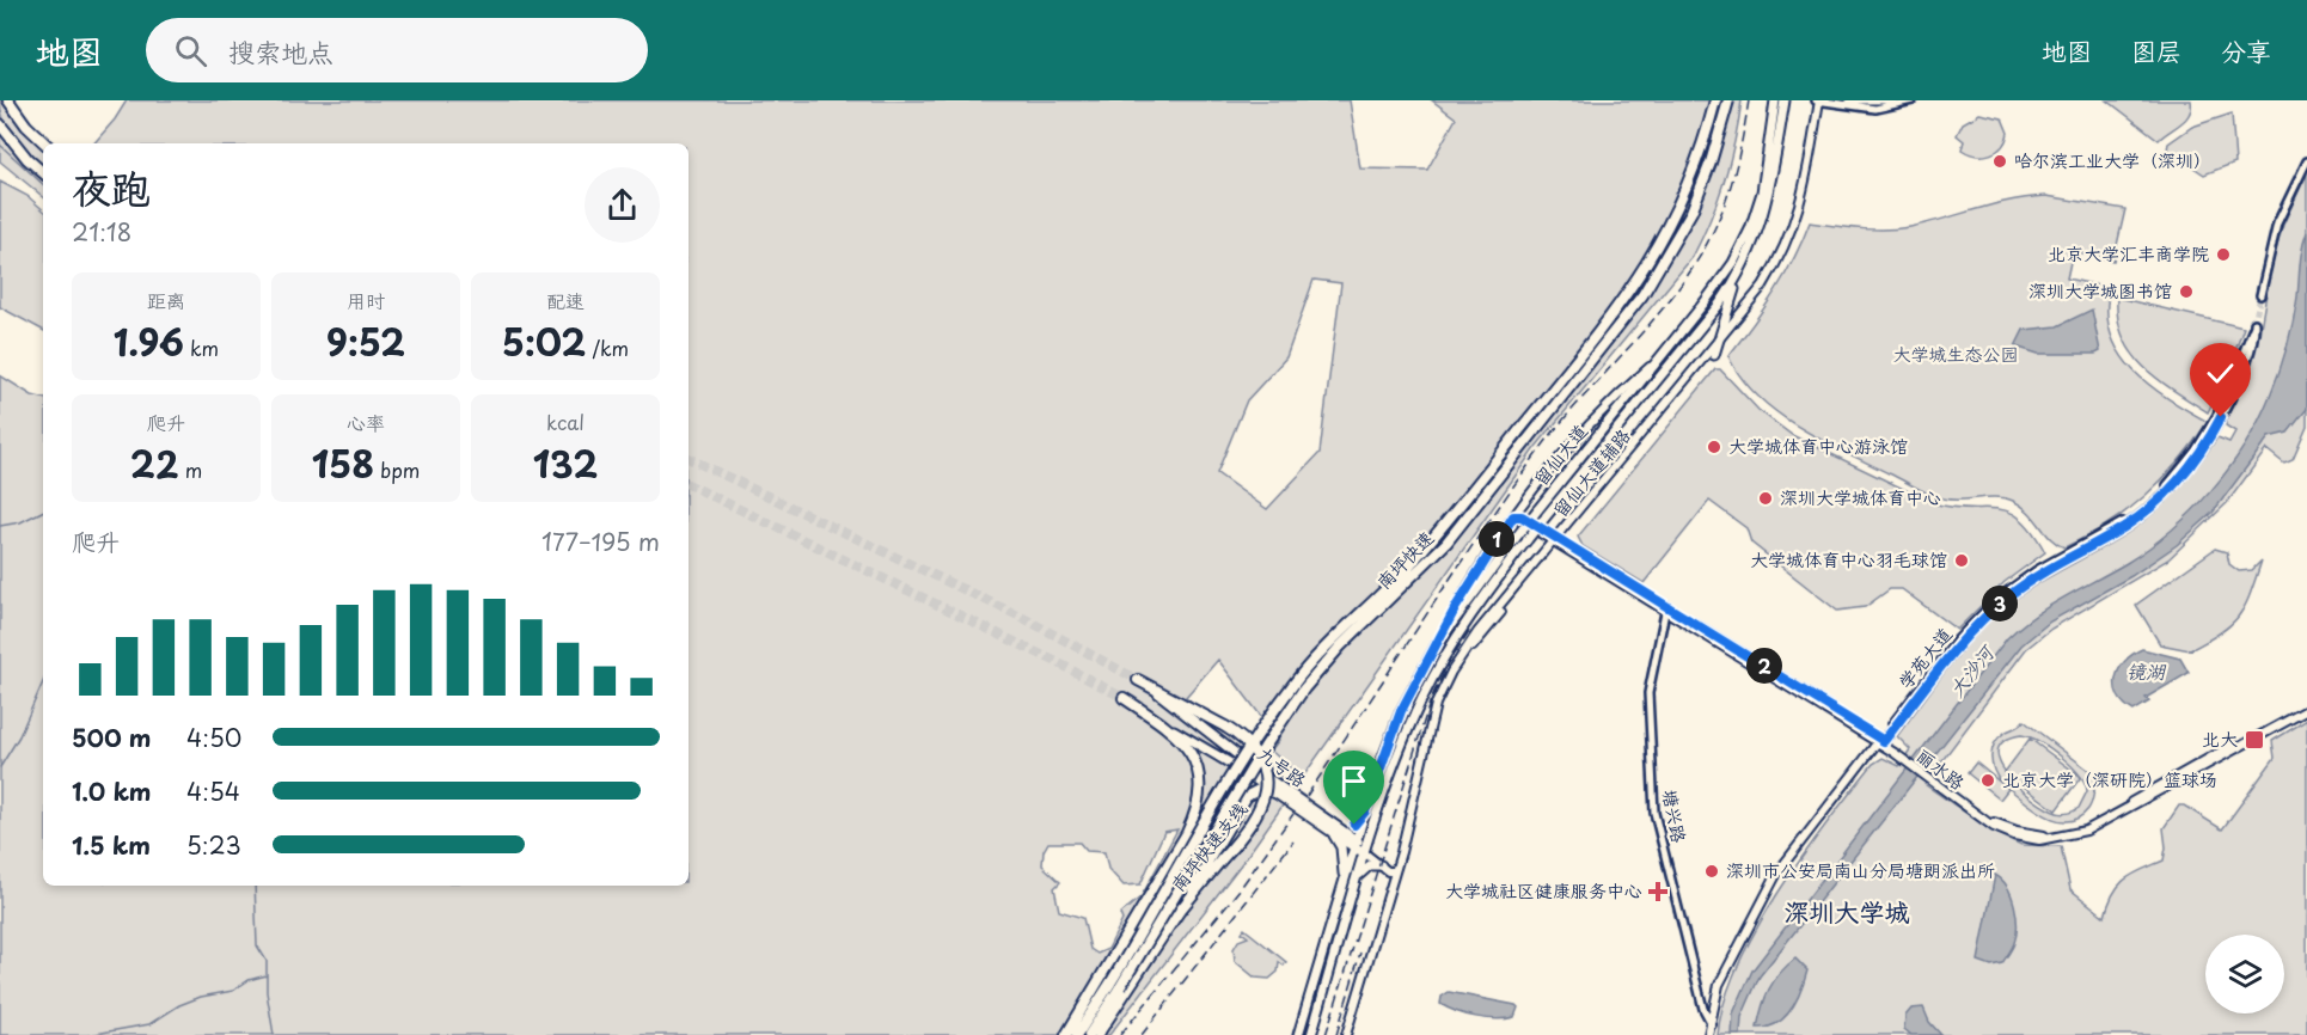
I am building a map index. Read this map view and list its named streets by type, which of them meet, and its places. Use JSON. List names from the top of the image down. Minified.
{"streets":{"highway":["南坪快速","南坪快速支线"],"main road":["留仙大道","留仙大道辅路","学苑大道","九号路","丽水路"],"street":["塘兴路"]},"crossings":[["留仙大道","留仙大道辅路"],["留仙大道","九号路"],["留仙大道辅路","丽水路"],["学苑大道","丽水路"],["学苑大道","塘兴路"],["九号路","南坪快速支线"],["丽水路","塘兴路"]],"districts":["深圳大学城"],"water":["大沙河","镜湖"],"parks":["大学城生态公园"],"places":{"other":["哈尔滨工业大学（深圳）","北京大学汇丰商学院","深圳大学城图书馆","大学城体育中心游泳馆","深圳大学城体育中心","大学城体育中心羽毛球馆","北京大学（深研院）篮球场","深圳市公安局南山分局塘朗派出所"],"transit":["北大"],"health":["大学城社区健康服务中心"]},"page":{"header":"地图","search":"搜索地点","nav":["地图","图层","分享"],"heading":["夜跑","21:18"],"stats":[["距离","1.96 km"],["用时","9:52"],["配速","5:02 /km"],["爬升","22 m"],["心率","158 bpm"],["kcal","132"]],"chart":["爬升","177–195 m"],"pins":["1","3","2"],"list":[{"name":"500 m","note":"4:50"},{"name":"1.0 km","note":"4:54"},{"name":"1.5 km","note":"5:23"}]}}
